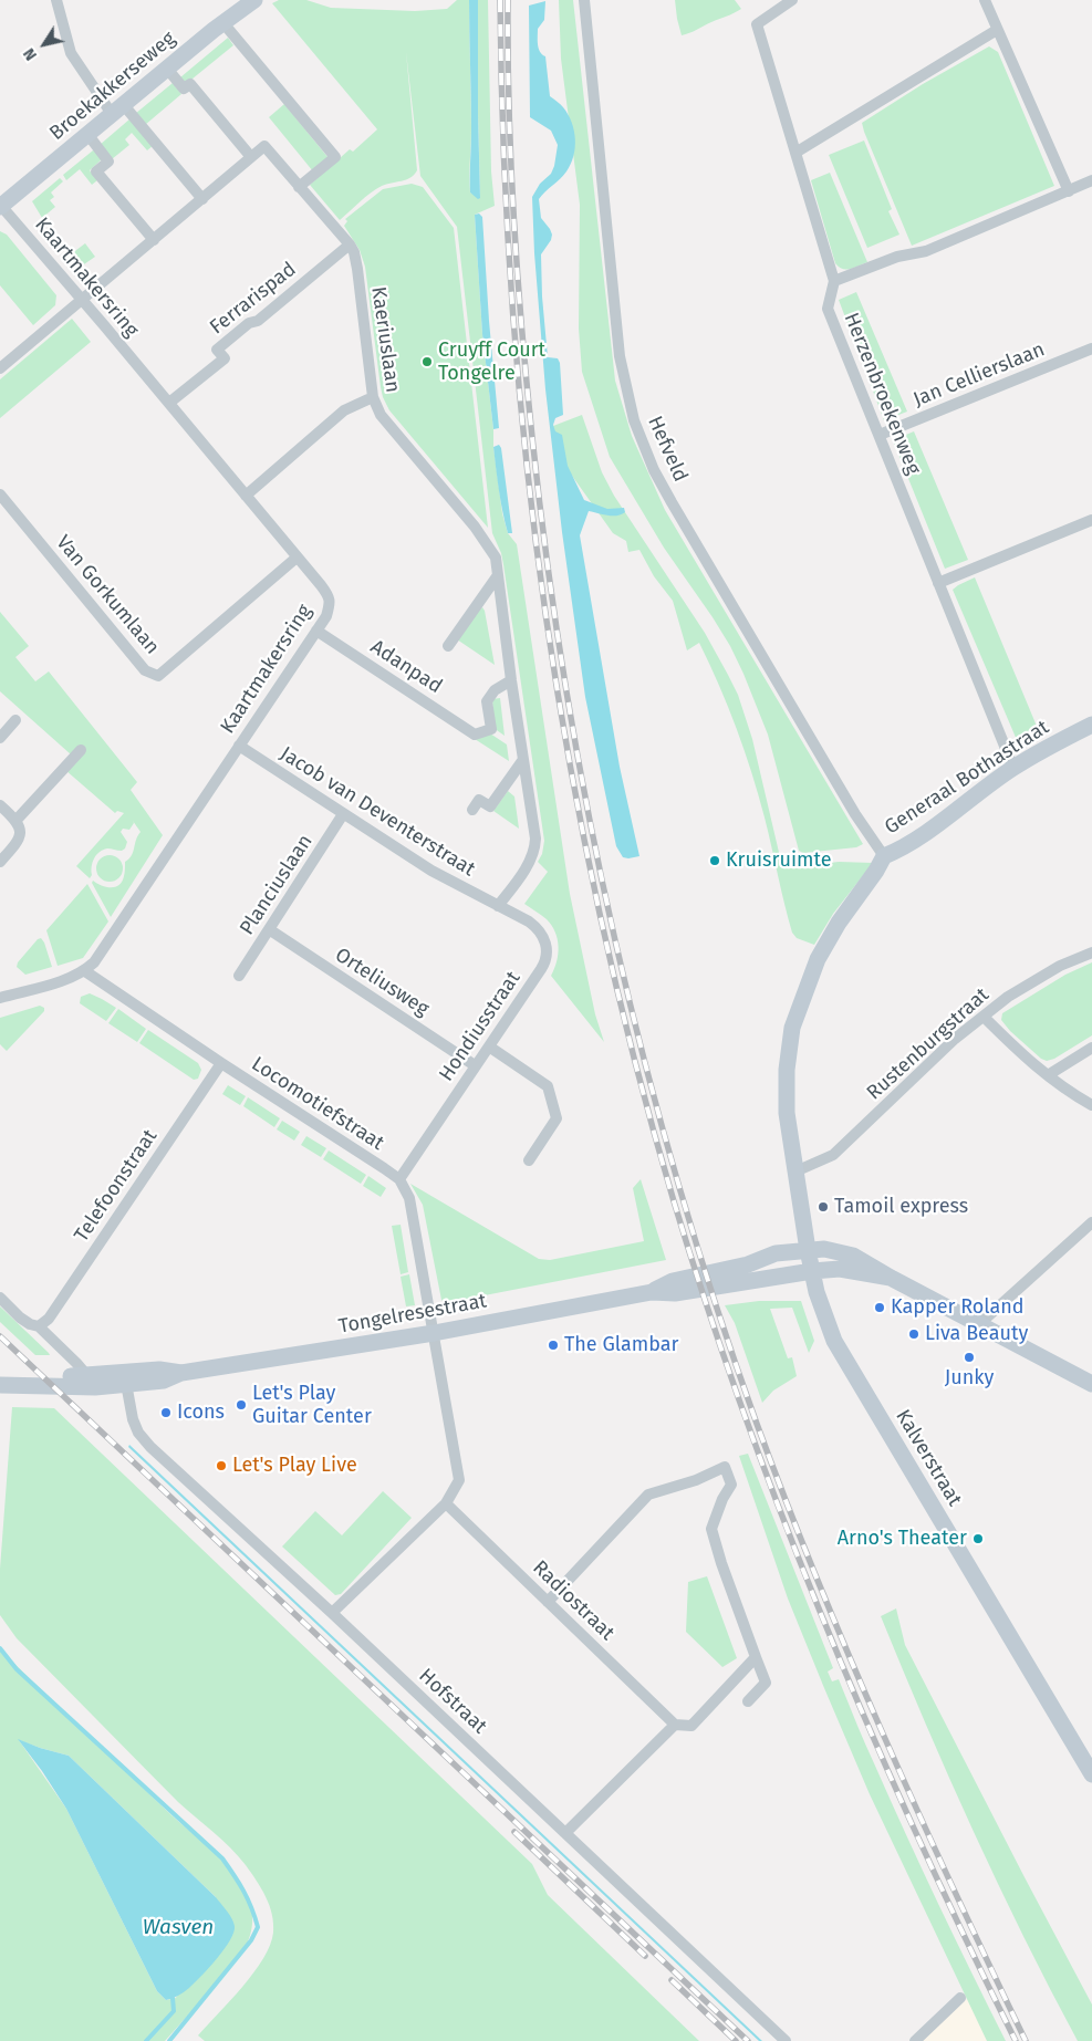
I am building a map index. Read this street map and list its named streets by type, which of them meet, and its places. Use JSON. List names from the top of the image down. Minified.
{"streets":{"street":["Broekakkerseweg","Kaartmakersring","Ferrarispad","Kaeriuslaan","Jan Cellierslaan","Herzenbroekenweg","Hefveld","Van Gorkumlaan","Adanpad","Generaal Bothastraat","Jacob van Deventerstraat","Planciuslaan","Orteliusweg","Hondiusstraat","Rustenburgstraat","Locomotiefstraat","Telefoonstraat","Tongelresestraat","Kalverstraat","Radiostraat","Hofstraat"]},"crossings":[["Broekakkerseweg","Kaartmakersring"],["Kaartmakersring","Ferrarispad"],["Kaartmakersring","Van Gorkumlaan"],["Kaartmakersring","Adanpad"],["Kaartmakersring","Jacob van Deventerstraat"],["Kaartmakersring","Locomotiefstraat"],["Ferrarispad","Kaeriuslaan"],["Kaeriuslaan","Adanpad"],["Kaeriuslaan","Jacob van Deventerstraat"],["Kaeriuslaan","Hondiusstraat"],["Jan Cellierslaan","Herzenbroekenweg"],["Herzenbroekenweg","Generaal Bothastraat"],["Hefveld","Generaal Bothastraat"],["Generaal Bothastraat","Rustenburgstraat"],["Generaal Bothastraat","Tongelresestraat"],["Generaal Bothastraat","Kalverstraat"],["Jacob van Deventerstraat","Planciuslaan"],["Jacob van Deventerstraat","Hondiusstraat"],["Planciuslaan","Orteliusweg"],["Orteliusweg","Hondiusstraat"],["Hondiusstraat","Locomotiefstraat"],["Locomotiefstraat","Telefoonstraat"],["Tongelresestraat","Kalverstraat"],["Tongelresestraat","Hofstraat"]],"water":["Wasven"],"places":["Cruyff Court Tongelre","Kruisruimte","Tamoil express","Kapper Roland","Liva Beauty","The Glambar","Junky","Let's Play Guitar Center","Icons","Let's Play Live","Arno's Theater"],"north":"bottom left"}
